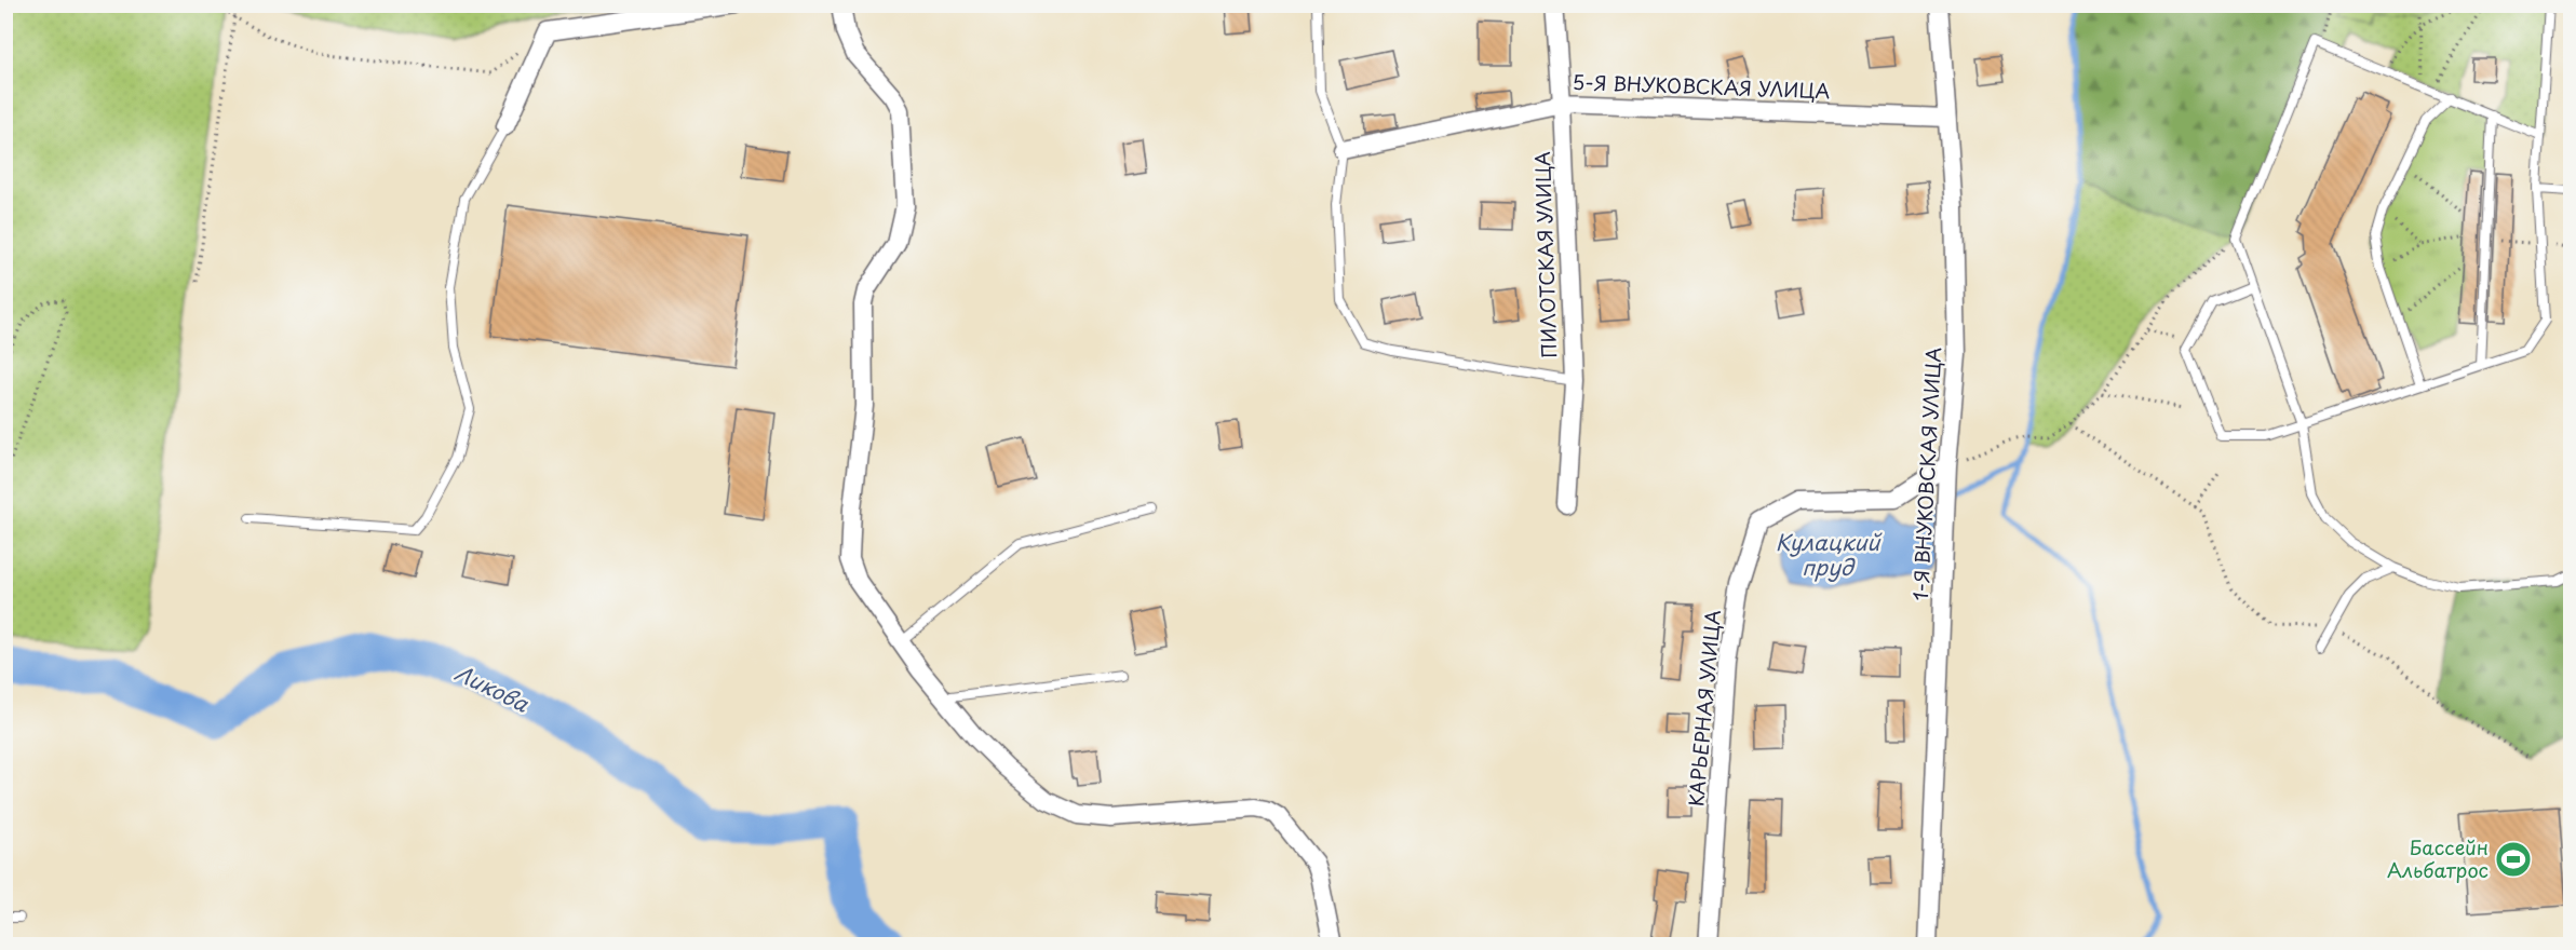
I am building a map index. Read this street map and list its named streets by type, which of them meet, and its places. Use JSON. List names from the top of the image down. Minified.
{"streets":{"street":["5-Я ВНУКОВСКАЯ УЛИЦА","ПИЛОТСКАЯ УЛИЦА","1-Я ВНУКОВСКАЯ УЛИЦА","КАРЬЕРНАЯ УЛИЦА"]},"crossings":[["5-Я ВНУКОВСКАЯ УЛИЦА","ПИЛОТСКАЯ УЛИЦА"],["5-Я ВНУКОВСКАЯ УЛИЦА","1-Я ВНУКОВСКАЯ УЛИЦА"],["1-Я ВНУКОВСКАЯ УЛИЦА","КАРЬЕРНАЯ УЛИЦА"]],"water":["Кулацкий пруд","Ликова"],"places":{"sports":["Бассейн Альбатрос"]}}
